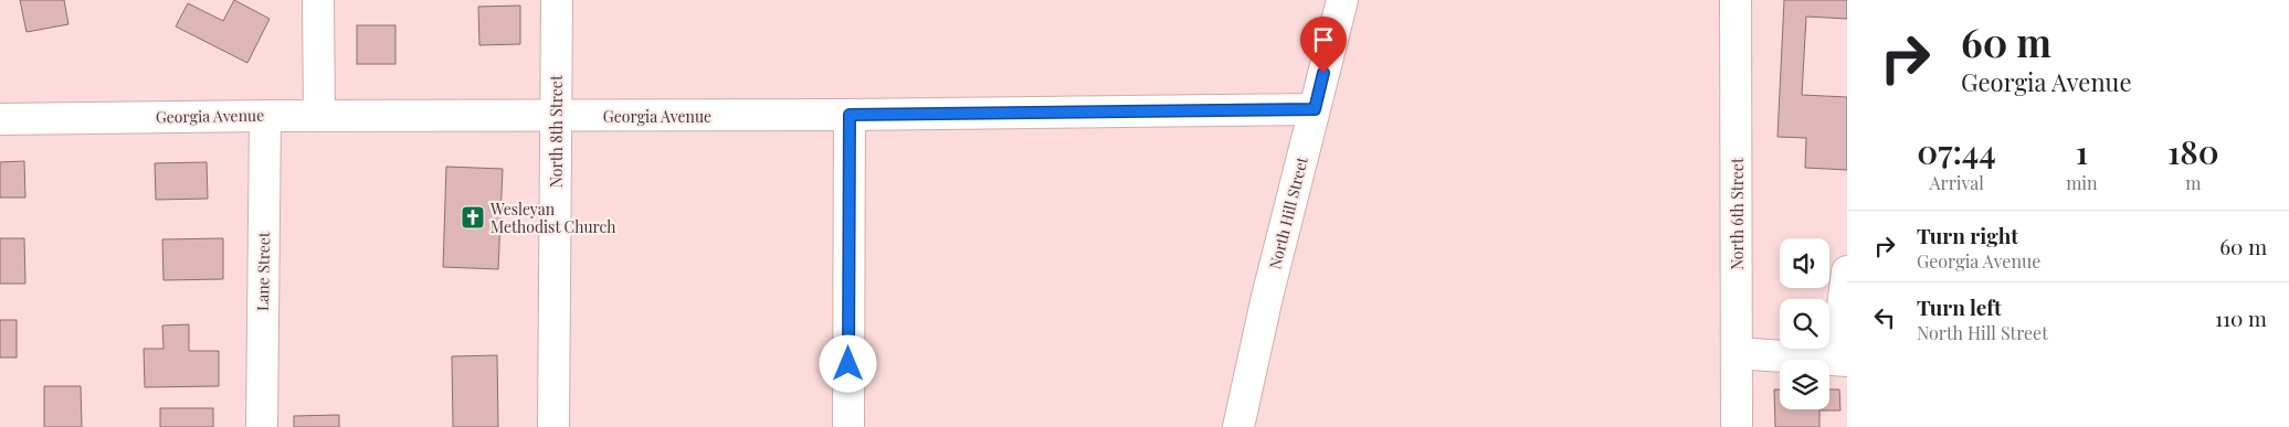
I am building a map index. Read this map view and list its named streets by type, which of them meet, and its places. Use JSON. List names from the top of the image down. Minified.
{"streets":{"street":["Georgia Avenue","North 8th Street","North Hill Street","North 6th Street","Lane Street"]},"crossings":[["Georgia Avenue","North 8th Street"],["Georgia Avenue","North Hill Street"],["Georgia Avenue","Lane Street"]],"places":{"church":["Wesleyan Methodist Church"]},"page":{"turn":["60 m","Georgia Avenue"],"eta":["07:44","Arrival","1","min","180","m"],"list":[{"name":"Turn right","note":"Georgia Avenue","value":"60 m"},{"name":"Turn left","note":"North Hill Street","value":"110 m"}]}}
